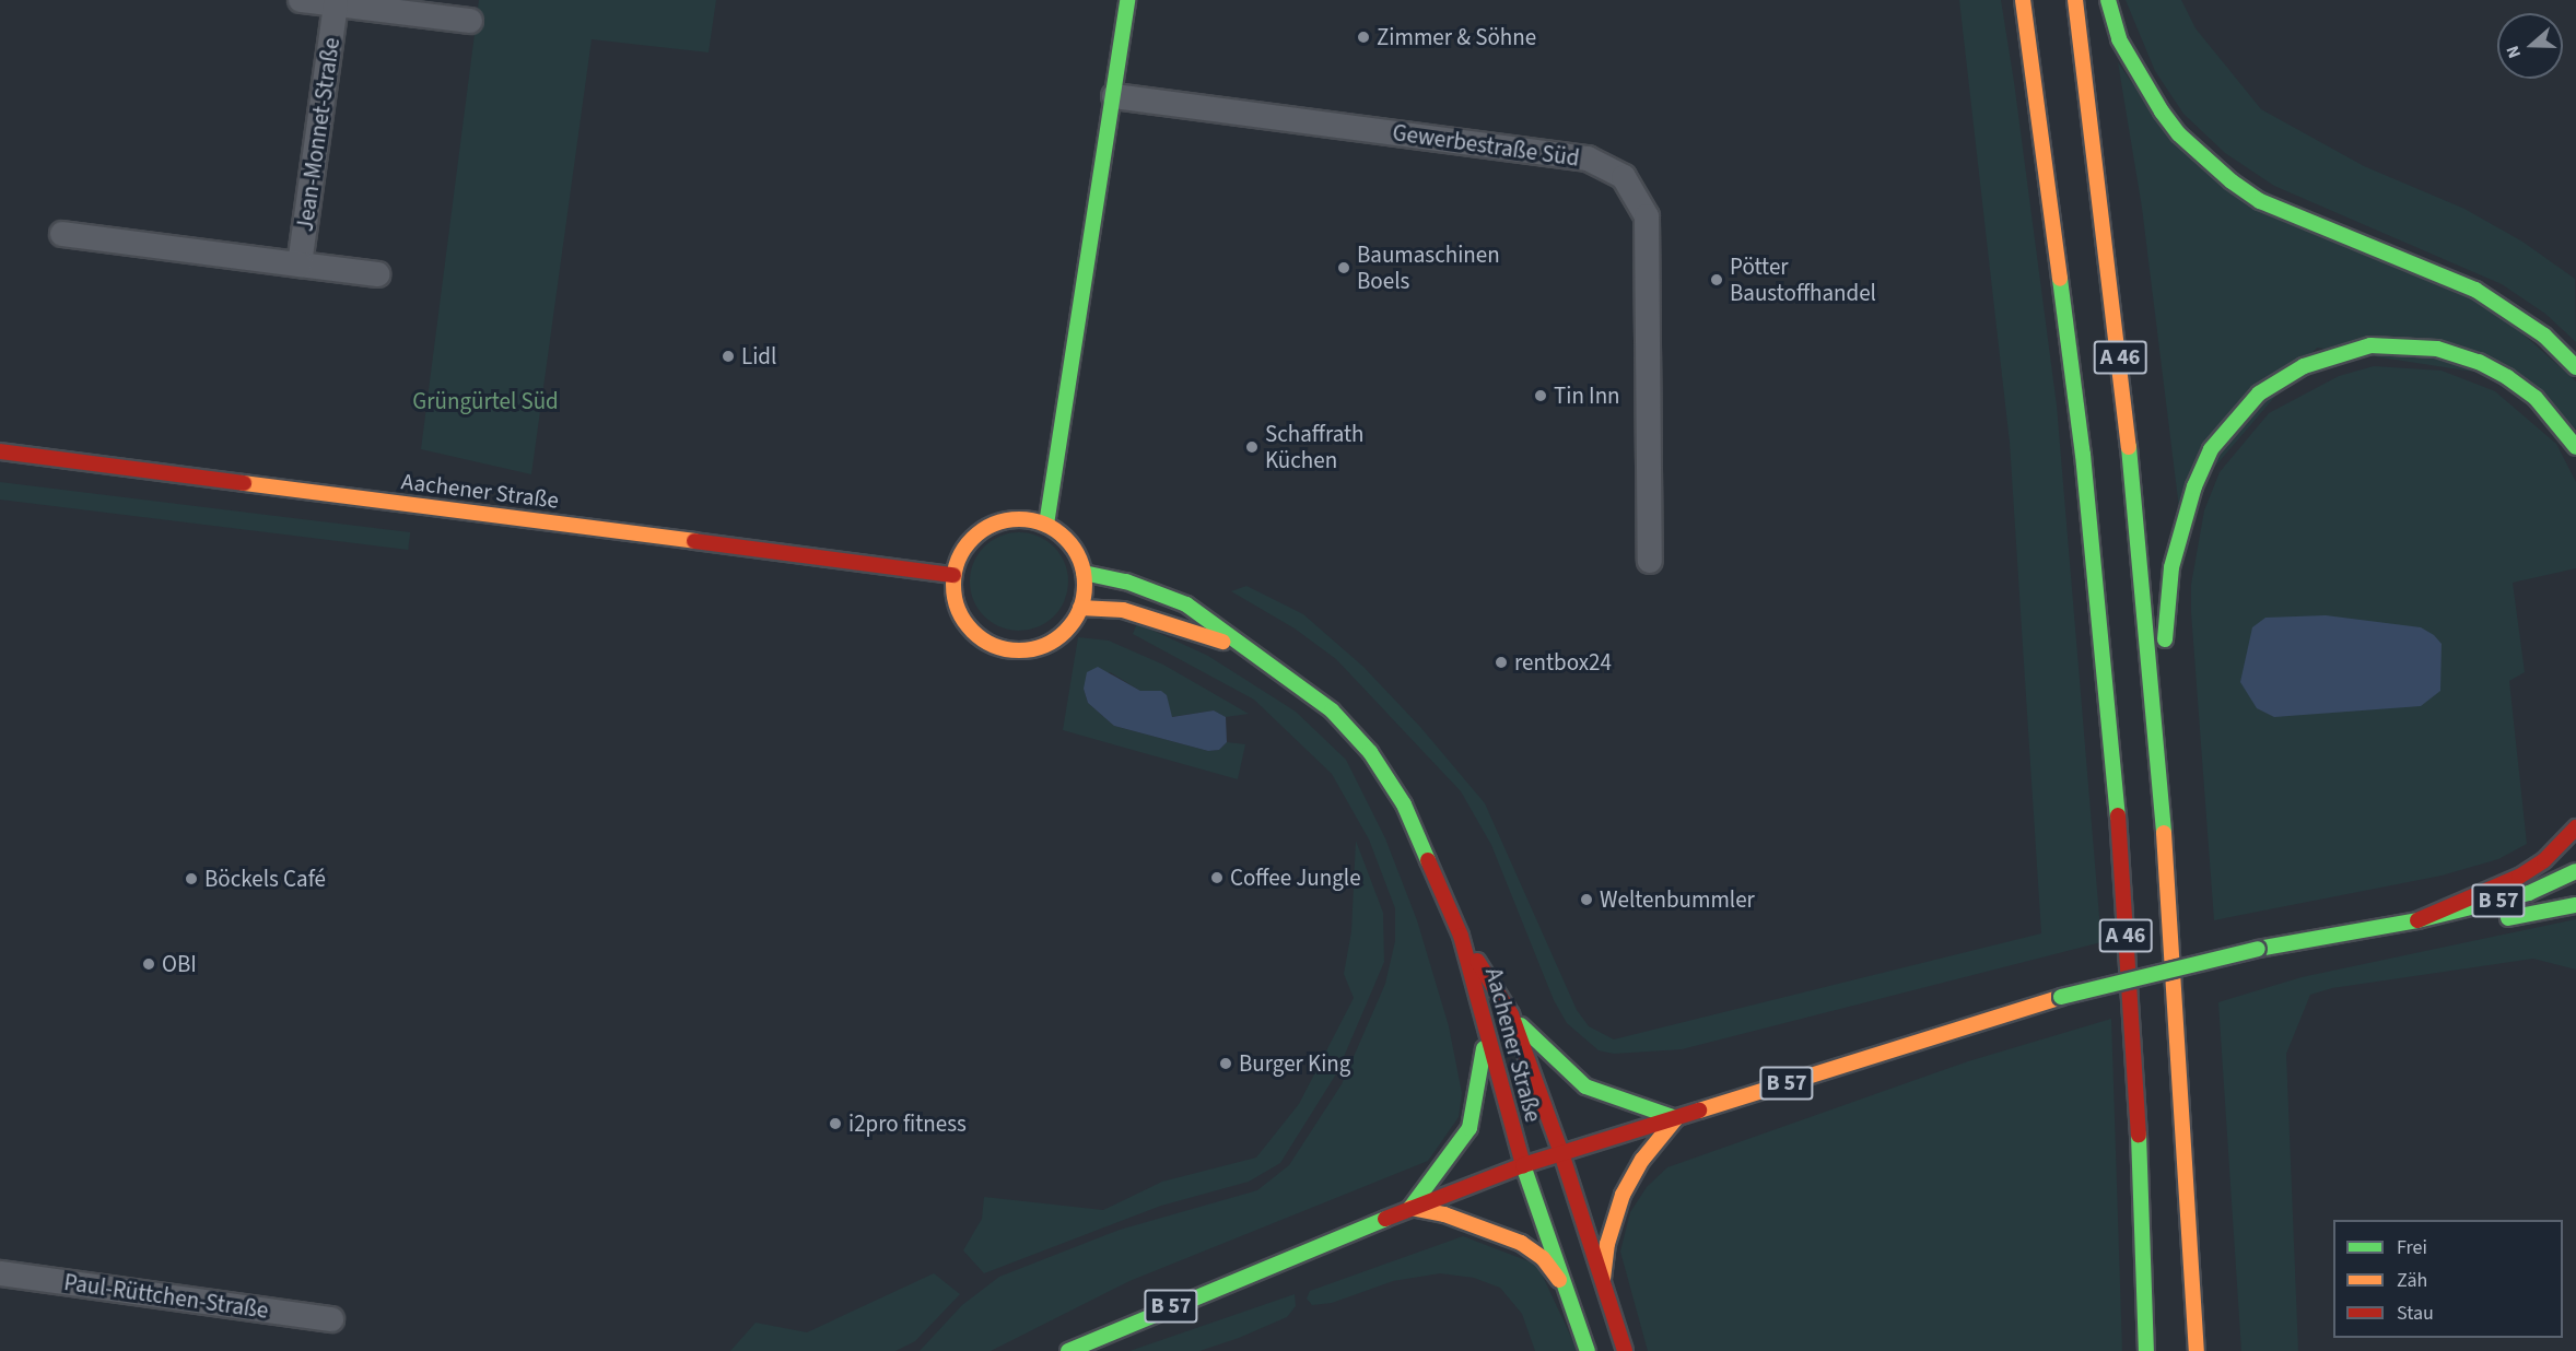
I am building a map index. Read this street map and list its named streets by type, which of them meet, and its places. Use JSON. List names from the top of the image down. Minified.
{"streets":{"main road":["A 46","Aachener Straße","B 57"],"street":["Jean-Monnet-Straße","Gewerbestraße Süd","Paul-Rüttchen-Straße"]},"crossings":[["Aachener Straße","B 57"]],"parks":["Grüngürtel Süd"],"places":["Zimmer & Söhne","Baumaschinen Boels","Pötter Baustoffhandel","Lidl","Tin Inn","Schaffrath Küchen","rentbox24","Coffee Jungle","Böckels Café","Weltenbummler","OBI","Burger King","i2pro fitness"],"legend":["Frei","Zäh","Stau"],"north":"left"}
